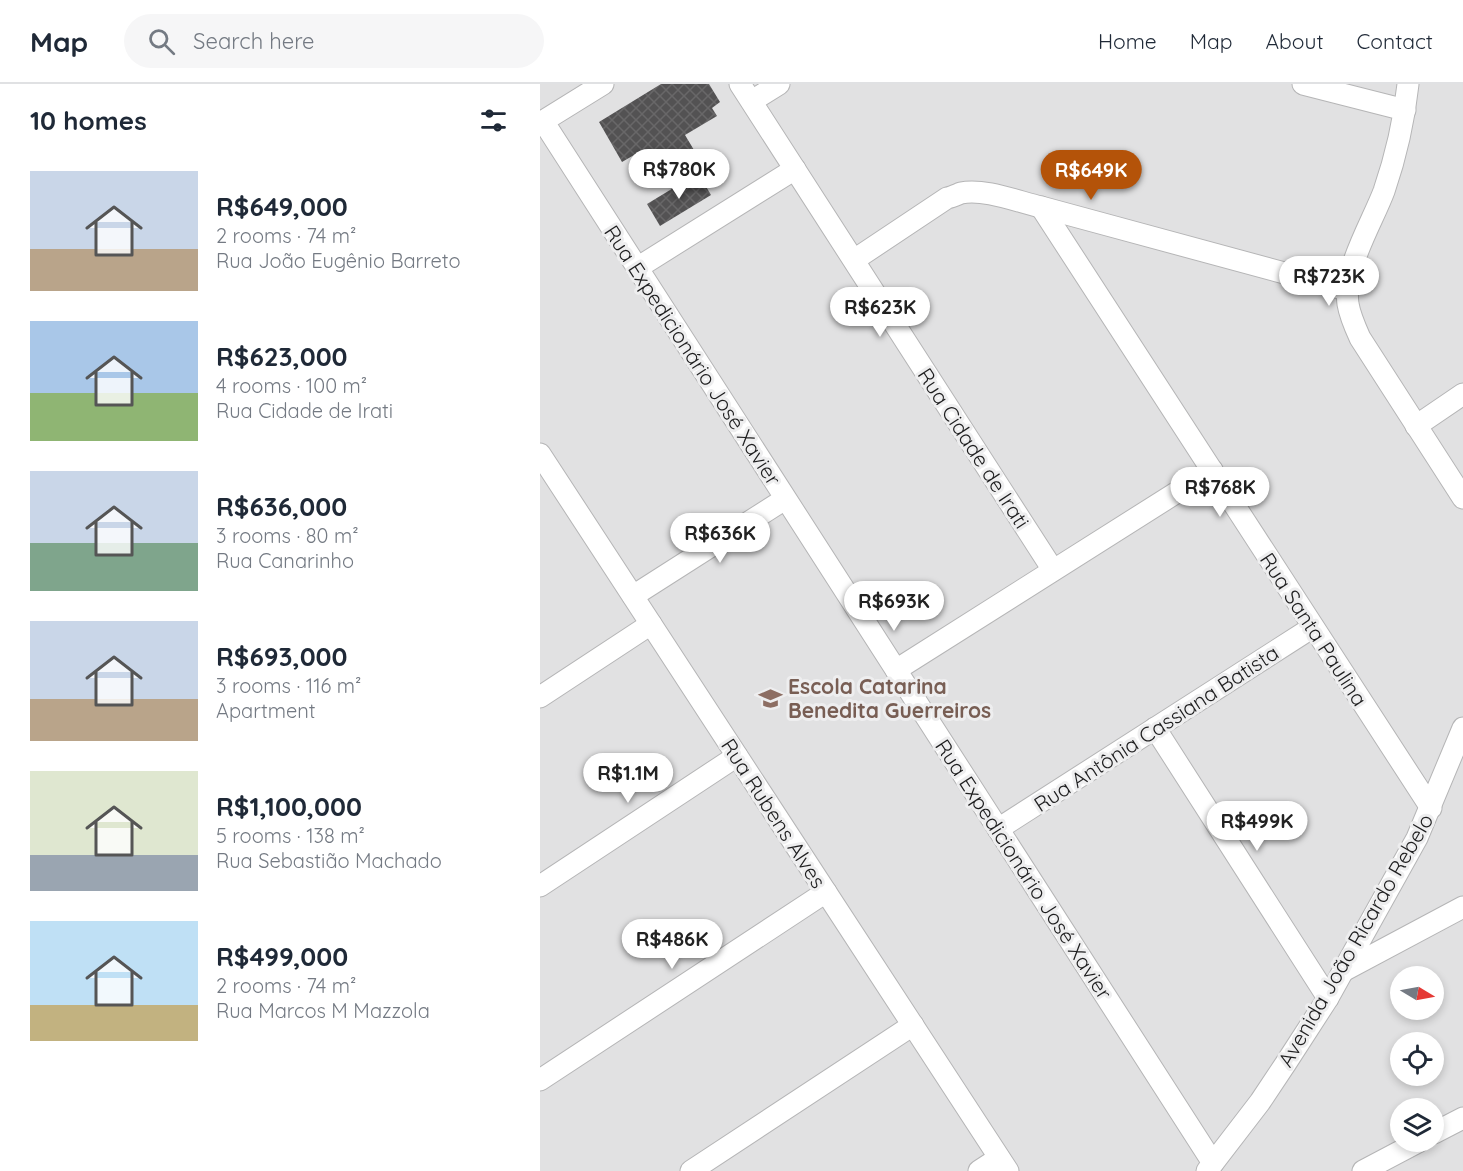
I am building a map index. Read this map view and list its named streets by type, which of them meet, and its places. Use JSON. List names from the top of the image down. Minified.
{"streets":{"street":["Rua Expedicionário José Xavier","Rua Cidade de Irati","Rua Santa Paulina","Rua Antônia Cassiana Batista","Rua Rubens Alves","Avenida João Ricardo Rebelo"]},"crossings":[["Rua Expedicionário José Xavier","Rua Antônia Cassiana Batista"],["Rua Expedicionário José Xavier","Avenida João Ricardo Rebelo"],["Rua Santa Paulina","Rua Antônia Cassiana Batista"],["Rua Santa Paulina","Avenida João Ricardo Rebelo"]],"places":{"school or university":["Escola Catarina Benedita Guerreiros"]},"north":"right","page":{"header":"Map","search":"Search here","nav":["Home","Map","About","Contact"],"heading":"10 homes","price":["R$780K","R$649K","R$723K","R$623K","R$768K","R$636K","R$693K","R$1.1M","R$499K","R$486K"],"list":[{"name":"R$649,000","note":"2 rooms · 74 m² · Rua João Eugênio Barreto"},{"name":"R$623,000","note":"4 rooms · 100 m² · Rua Cidade de Irati"},{"name":"R$636,000","note":"3 rooms · 80 m² · Rua Canarinho"},{"name":"R$693,000","note":"3 rooms · 116 m² · Apartment"},{"name":"R$1,100,000","note":"5 rooms · 138 m² · Rua Sebastião Machado"},{"name":"R$499,000","note":"2 rooms · 74 m² · Rua Marcos M Mazzola"}]}}
